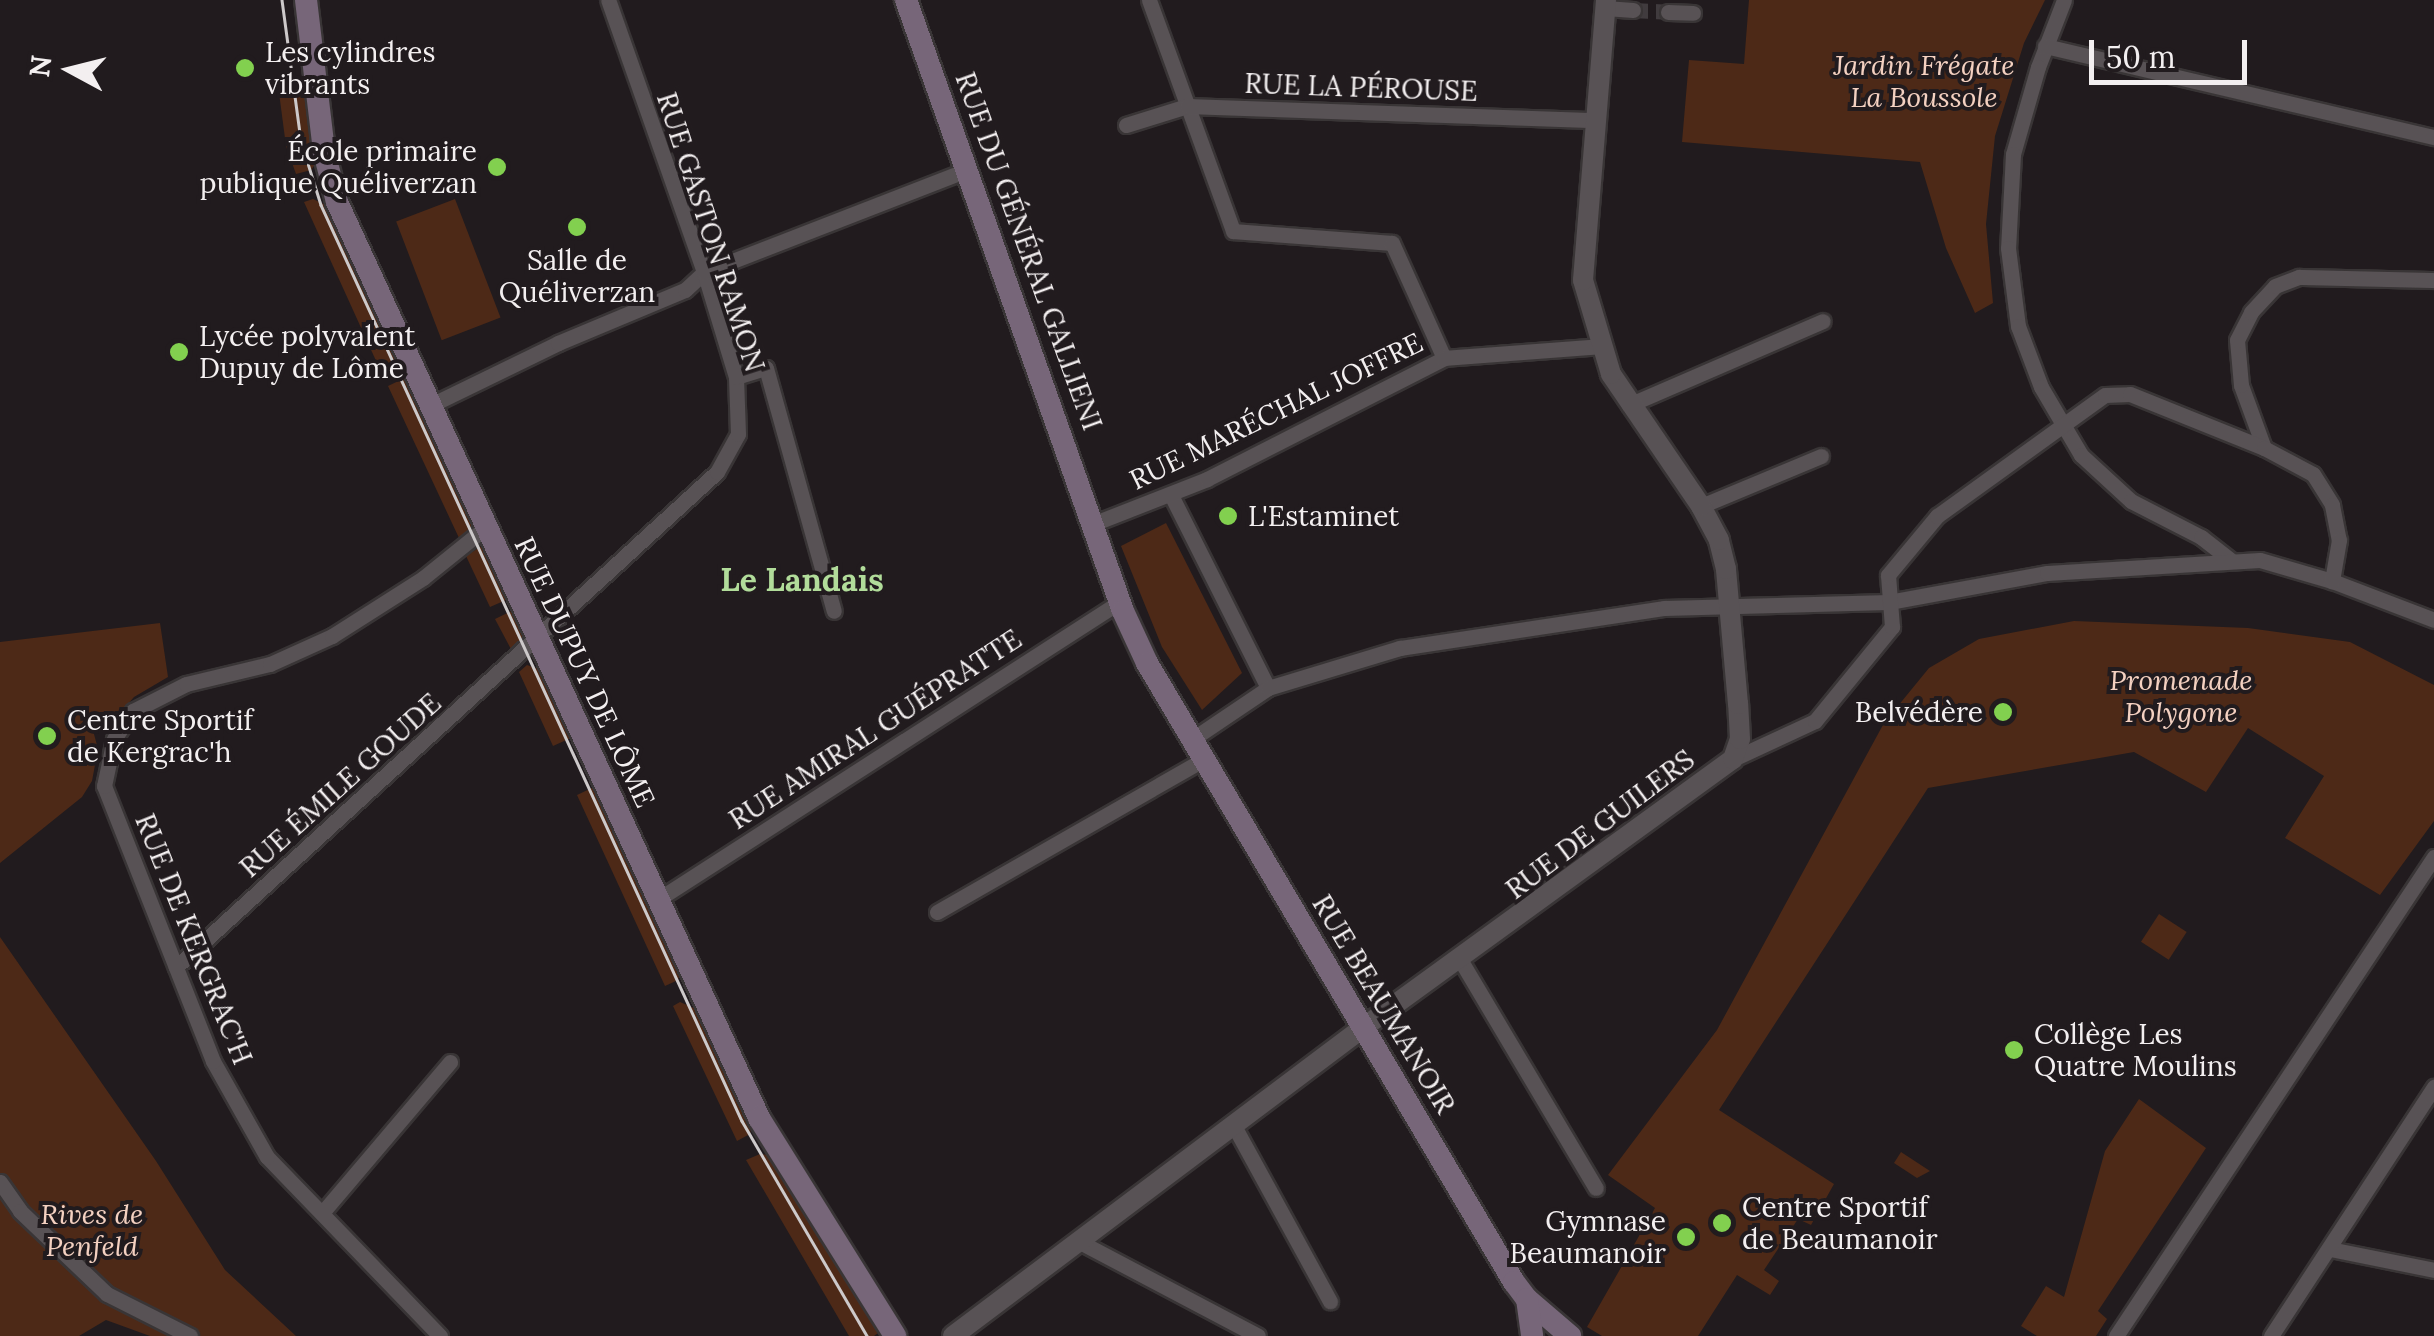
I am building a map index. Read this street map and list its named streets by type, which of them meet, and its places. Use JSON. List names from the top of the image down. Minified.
{"streets":{"main road":["RUE DU GÉNÉRAL GALLIENI","RUE DUPUY DE LÔME","RUE BEAUMANOIR"],"street":["RUE LA PÉROUSE","RUE GASTON RAMON","RUE MARÉCHAL JOFFRE","RUE AMIRAL GUÉPRATTE","RUE ÉMILE GOUDE","RUE DE GUILERS","RUE DE KERGRAC'H"]},"crossings":[["RUE LA PÉROUSE","RUE DE GUILERS"],["RUE GASTON RAMON","RUE DUPUY DE LÔME"],["RUE GASTON RAMON","RUE ÉMILE GOUDE"],["RUE DU GÉNÉRAL GALLIENI","RUE MARÉCHAL JOFFRE"],["RUE DU GÉNÉRAL GALLIENI","RUE AMIRAL GUÉPRATTE"],["RUE DU GÉNÉRAL GALLIENI","RUE BEAUMANOIR"],["RUE MARÉCHAL JOFFRE","RUE DE GUILERS"],["RUE DUPUY DE LÔME","RUE AMIRAL GUÉPRATTE"],["RUE DUPUY DE LÔME","RUE ÉMILE GOUDE"],["RUE DUPUY DE LÔME","RUE DE KERGRAC'H"],["RUE AMIRAL GUÉPRATTE","RUE BEAUMANOIR"],["RUE ÉMILE GOUDE","RUE DE KERGRAC'H"],["RUE DE GUILERS","RUE BEAUMANOIR"]],"districts":["Le Landais"],"parks":["Jardin Frégate La Boussole","Promenade Polygone","Rives de Penfeld"],"places":["Les cylindres vibrants","École primaire publique Quéliverzan","Salle de Quéliverzan","Lycée polyvalent Dupuy de Lôme","L'Estaminet","Belvédère","Centre Sportif de Kergrac'h","Collège Les Quatre Moulins","Centre Sportif de Beaumanoir","Gymnase Beaumanoir"],"scale_bar":"50 m","north":"left"}
